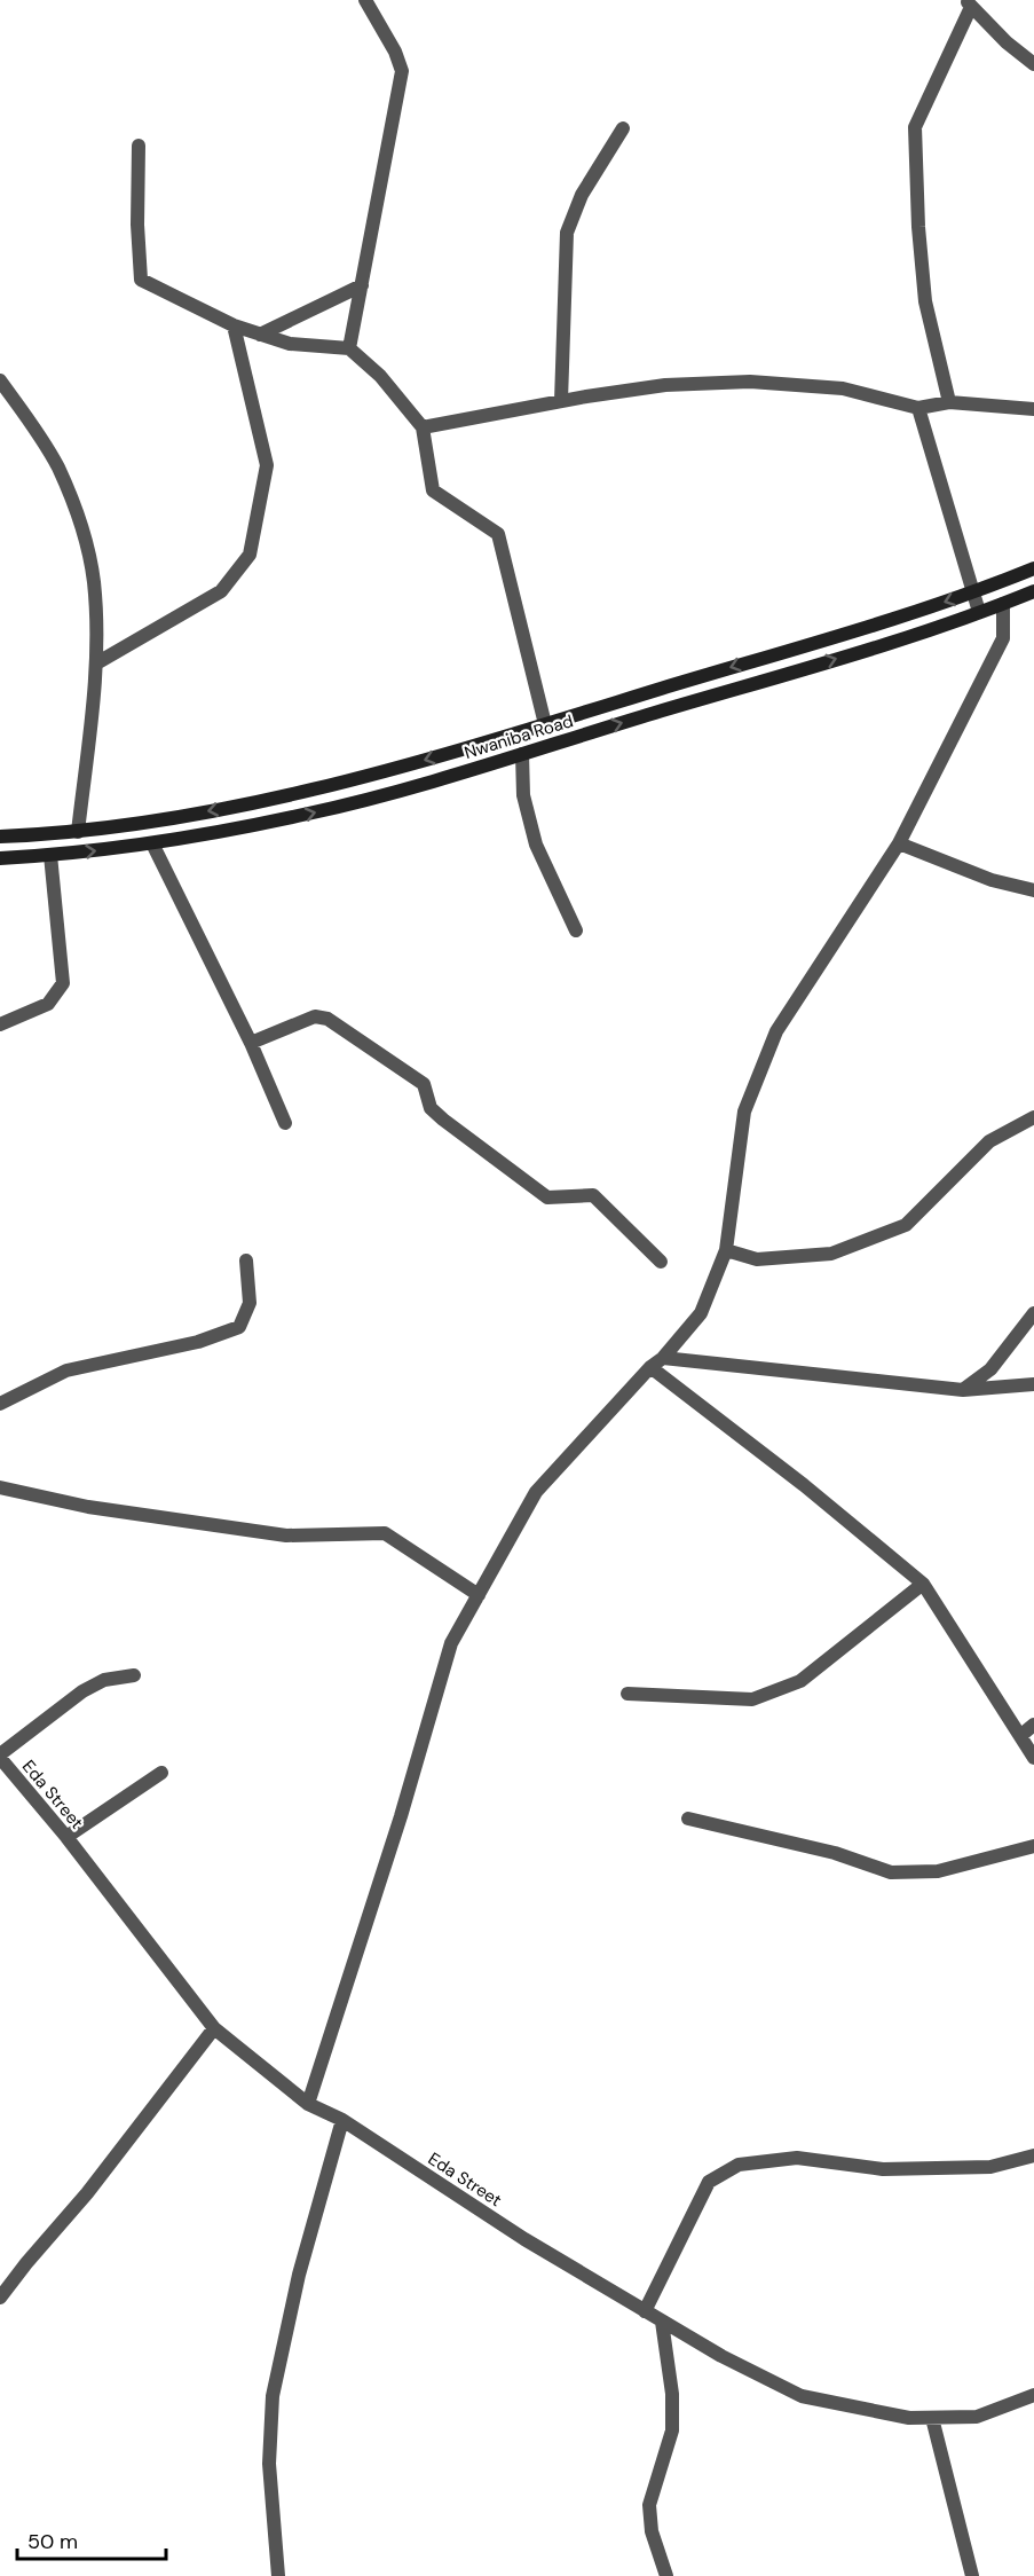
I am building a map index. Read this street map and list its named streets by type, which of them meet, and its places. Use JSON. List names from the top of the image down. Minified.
{"streets":{"main road":["Nwaniba Road"],"street":["Eda Street"]},"scale_bar":"50 m"}
